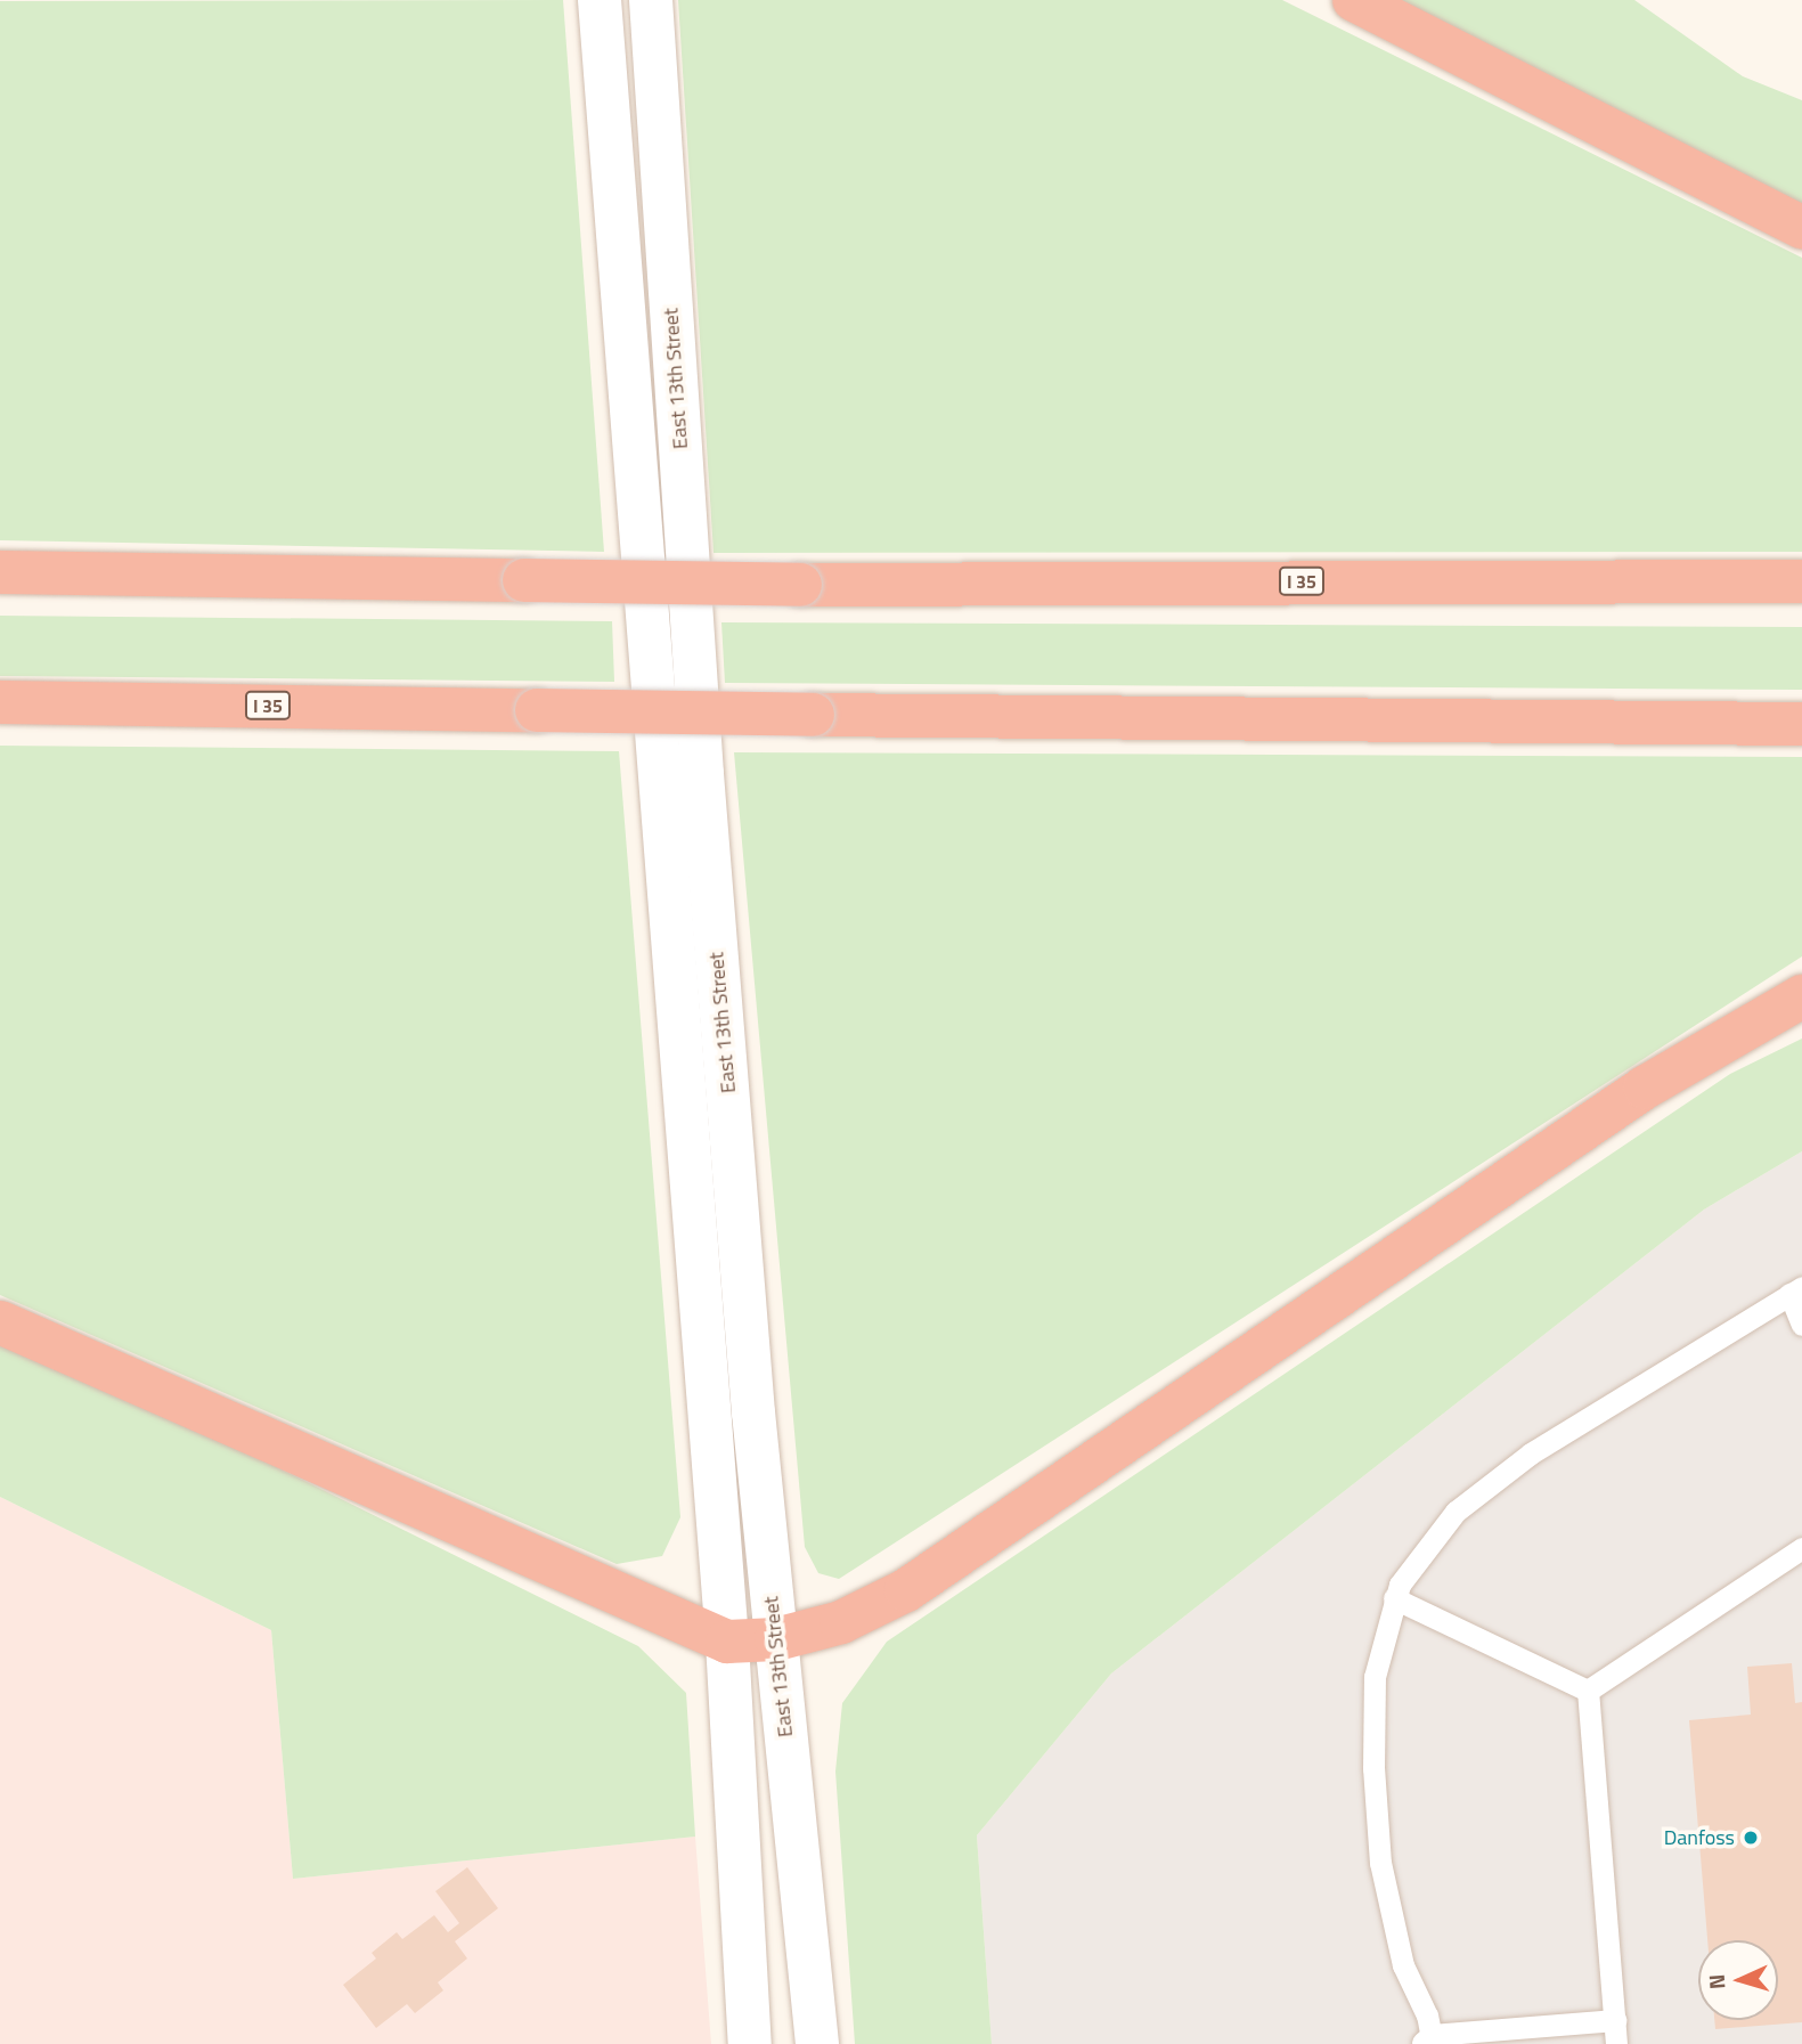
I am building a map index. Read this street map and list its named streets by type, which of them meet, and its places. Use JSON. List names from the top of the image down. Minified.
{"streets":{"highway":["I 35"],"main road":["East 13th Street"]},"places":["Danfoss"],"north":"left"}
